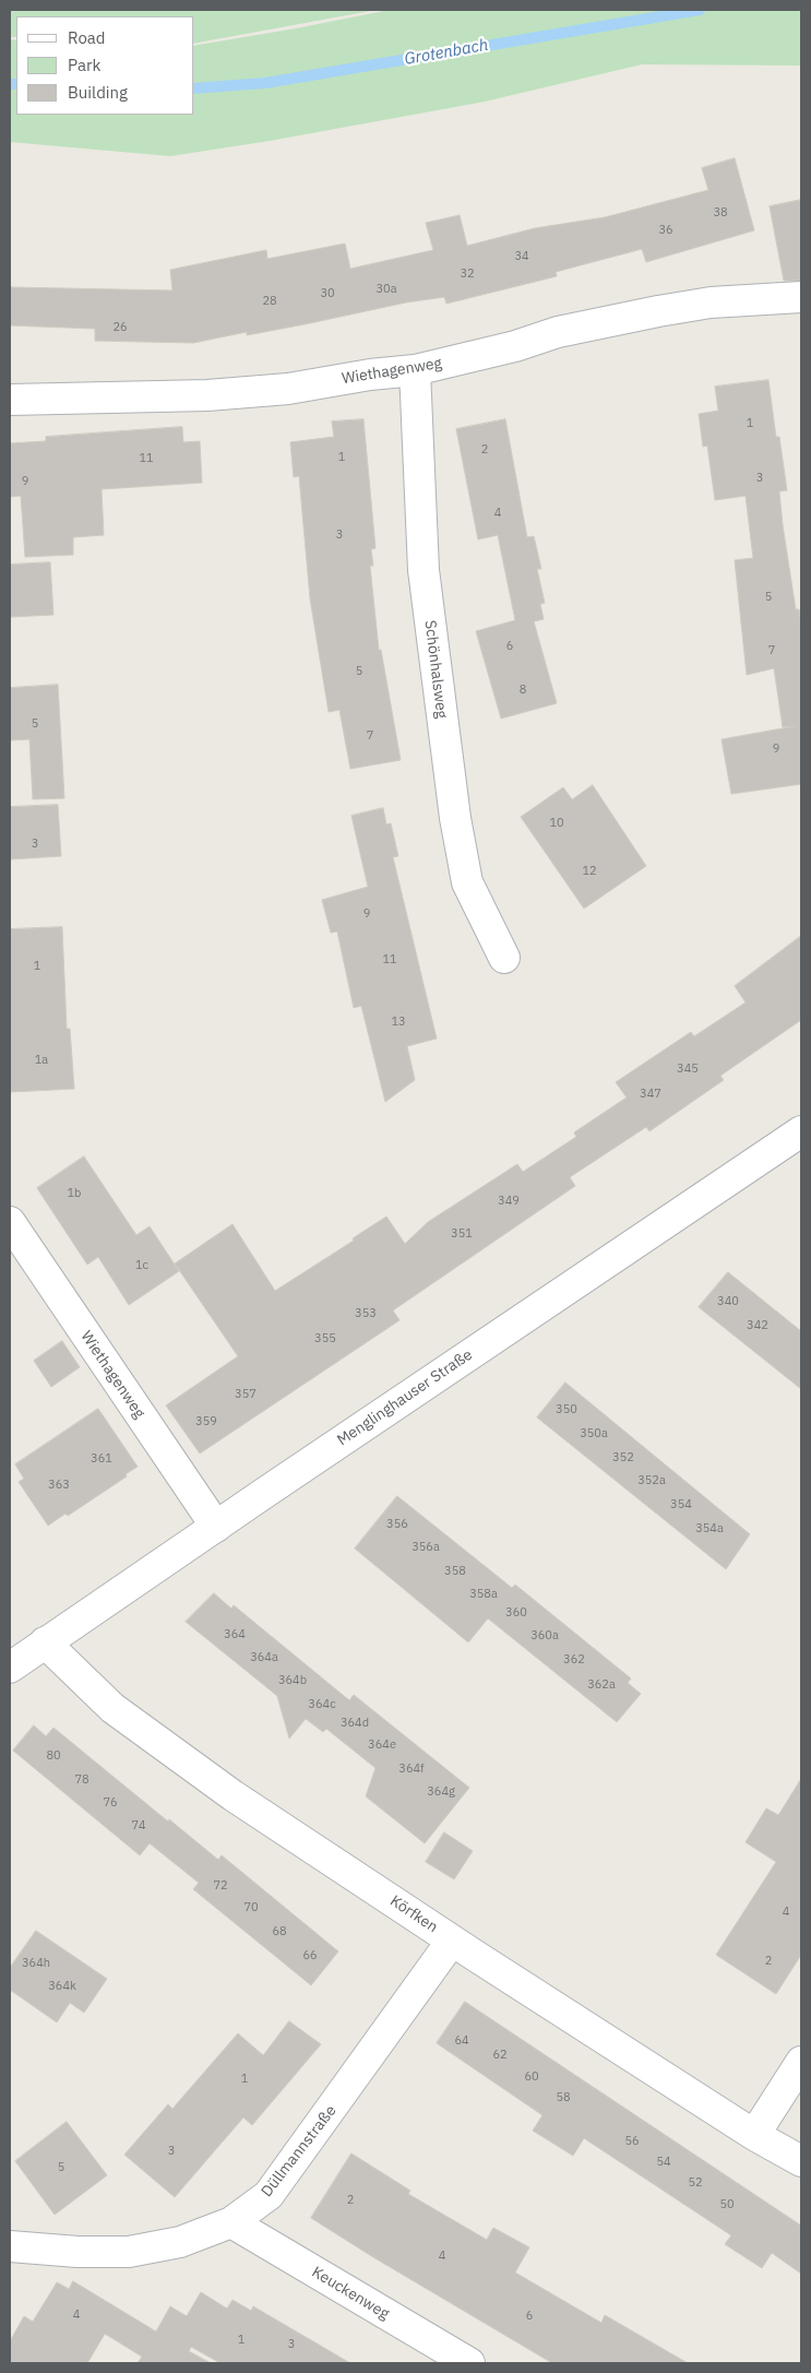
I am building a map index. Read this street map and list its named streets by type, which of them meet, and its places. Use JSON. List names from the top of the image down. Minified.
{"streets":{"street":["Wiethagenweg","Schönhalsweg","Menglinghauser Straße","Körfken","Düllmannstraße","Keuckenweg"]},"crossings":[["Wiethagenweg","Schönhalsweg"],["Wiethagenweg","Menglinghauser Straße"],["Menglinghauser Straße","Körfken"],["Körfken","Düllmannstraße"],["Düllmannstraße","Keuckenweg"]],"water":["Grotenbach"],"house_numbers":["38","36","34","32","30a","30","28","26","1","2","1","11","3","9","4","3","5","6","7","5","8","5","7","9","10","3","12","9","11","1","13","1a","345","347","1b","349","351","1c","340","353","342","355","357","350","359","350a","352","361","352a","363","354","356","354a","356a","358","358a","360","364","360a","364a","362","364b","362a","364c","364d","364e","80","364f","78","364g","76","74","72","70","4","68","66","2","364h","364k","64","62","60","1","58","56","3","54","5","52","2","50","4","4","6","1","3"],"legend":["Road","Park","Building"]}
